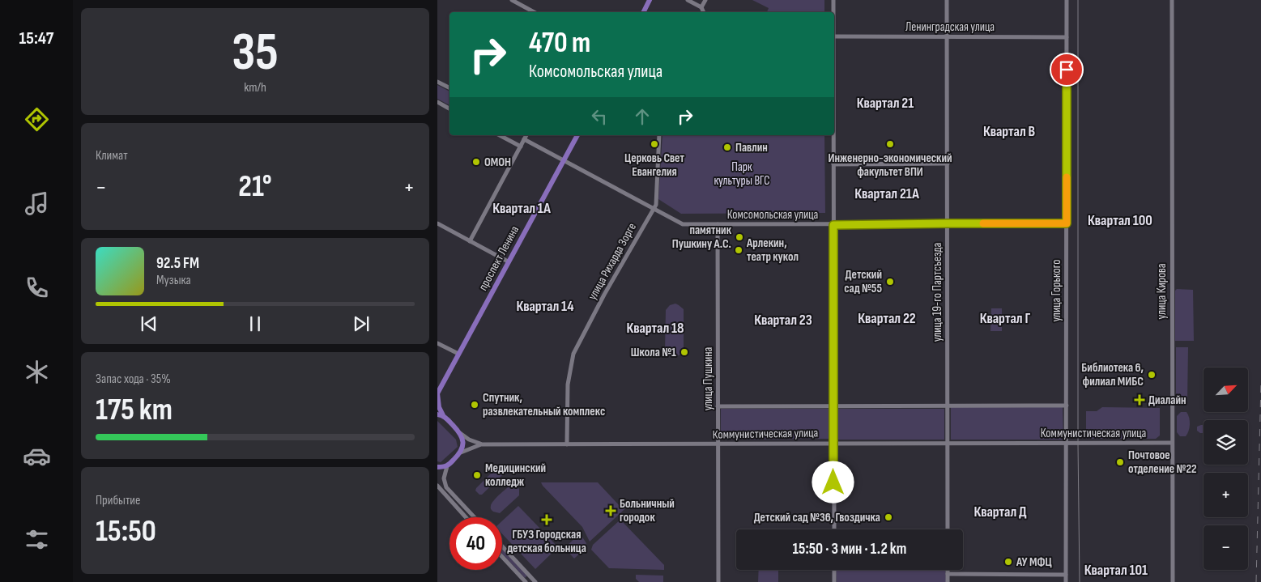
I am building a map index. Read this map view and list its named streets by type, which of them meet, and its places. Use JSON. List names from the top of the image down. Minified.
{"streets":{"main road":["проспект Ленина"],"street":["Ленинградская улица","Комсомольская улица","улица Рихарда Зорге","улица Горького","улица Кирова","улица 19-го Партсъезда","улица Пушкина","Коммунистическая улица"]},"crossings":[["Ленинградская улица","улица Горького"],["Ленинградская улица","улица 19-го Партсъезда"],["Комсомольская улица","проспект Ленина"],["Комсомольская улица","улица Рихарда Зорге"],["Комсомольская улица","улица Горького"],["Комсомольская улица","улица 19-го Партсъезда"],["Комсомольская улица","улица Пушкина"],["улица Рихарда Зорге","Коммунистическая улица"],["улица Горького","Коммунистическая улица"],["улица Кирова","Коммунистическая улица"],["улица 19-го Партсъезда","Коммунистическая улица"],["улица Пушкина","Коммунистическая улица"]],"districts":["Квартал 21","Квартал В","Квартал 21А","Квартал 1А","Квартал 100","Квартал 14","Квартал 22","Квартал Г","Квартал 23","Квартал 18","Квартал Д","Квартал 101"],"parks":["Парк культуры ВГС"],"places":{"other":["Церковь Свет Евангелия","Инженерно-экономический факультет ВПИ","Павлин","ОМОН","памятник Пушкину А.С.","Арлекин, театр кукол","Детский сад №55","Школа №1","Библиотека 6, филиал МИБС","Спутник, развлекательный комплекс","Почтовое отделение №22","Медицинский колледж","Детский сад №36, Гвоздичка","АУ МФЦ"],"health":["Диалайн","Больничный городок","ГБУЗ Городская детская больница"]},"north":"top right","page":{"tabs":"15:47","tile":[["35","km/h"],"Климат",["Запас хода · 35%","175 km"],["Прибытие","15:50"]],"turn":["470 m","Комсомольская улица"],"heat":["−","21°","+"],"song":["92.5 FM","Музыка"],"map_buttons":["+","−"],"limit":"40","trip":"15:50 · 3 мин · 1.2 km"}}
